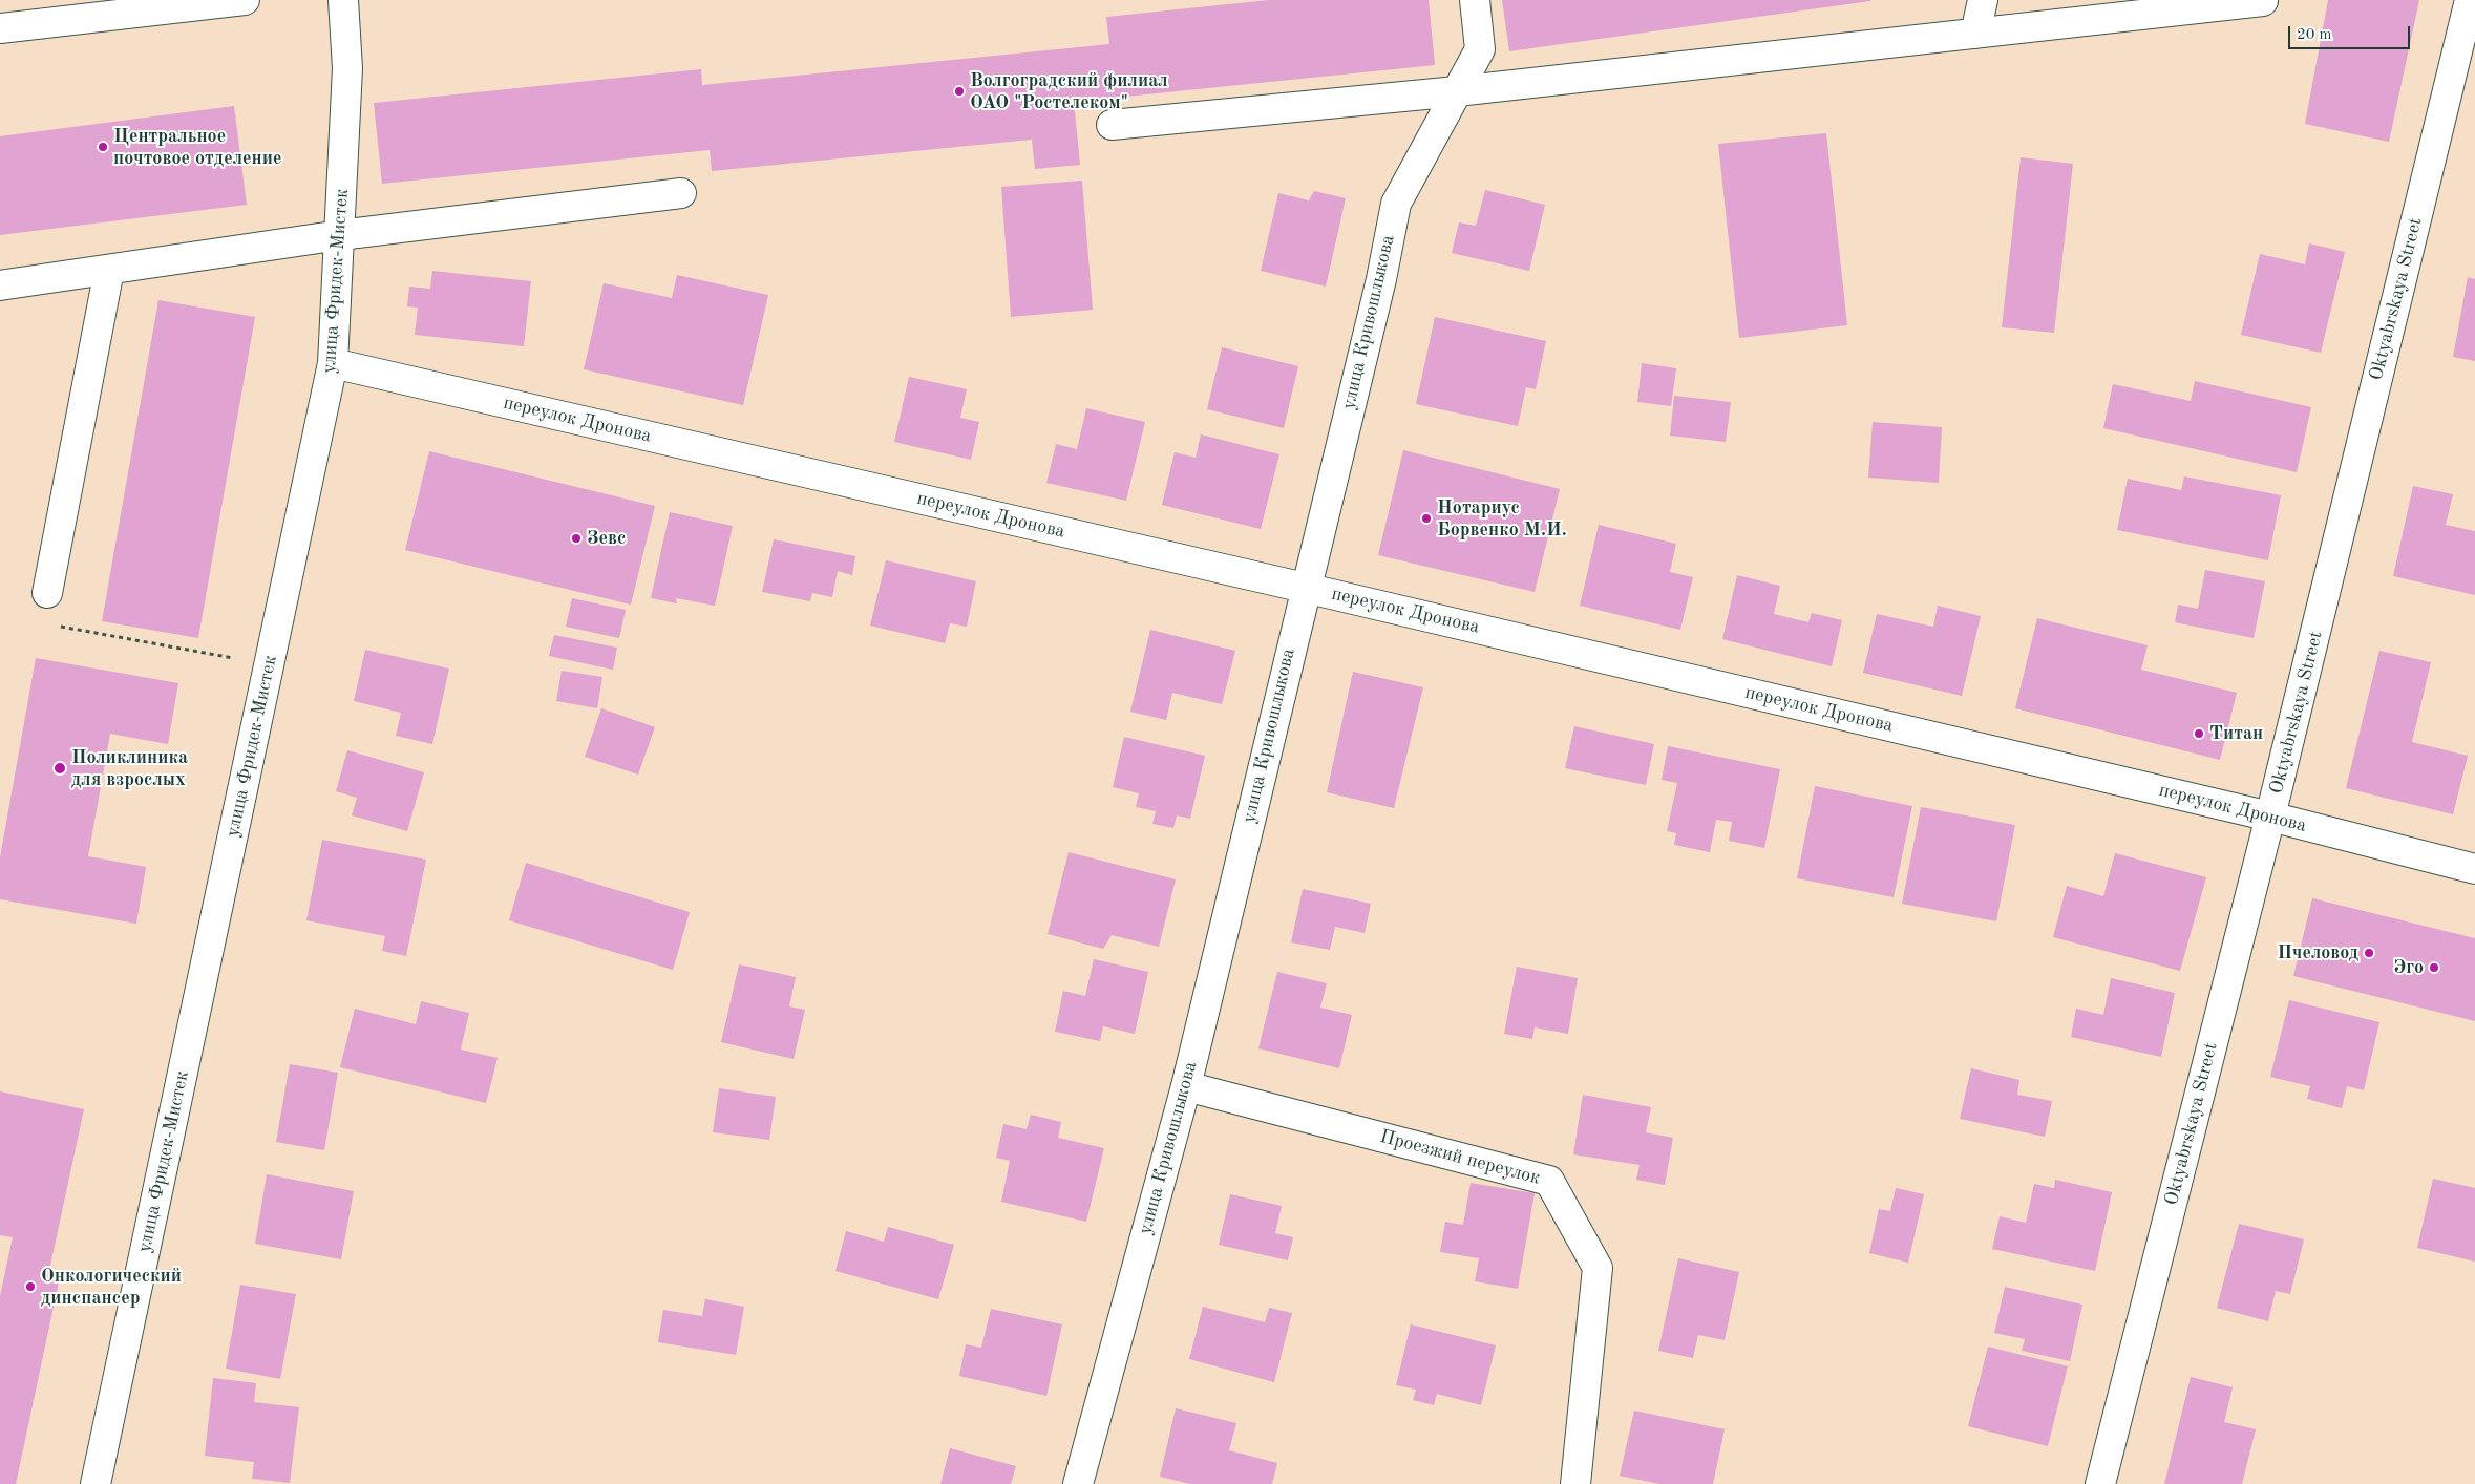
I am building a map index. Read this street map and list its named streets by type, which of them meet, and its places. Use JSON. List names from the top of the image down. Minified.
{"streets":{"street":["улица Фридек-Мистек","Oktyabrskaya Street","улица Кривошлыкова","переулок Дронова","Проезжий переулок"]},"crossings":[["улица Фридек-Мистек","переулок Дронова"],["Oktyabrskaya Street","переулок Дронова"],["улица Кривошлыкова","переулок Дронова"],["улица Кривошлыкова","Проезжий переулок"]],"places":["Волгоградский филиал ОАО \"Ростелеком\"","Центральное почтовое отделение","Нотариус Борвенко М.И.","Зевс","Титан","Поликлиника для взрослых","Пчеловод","Эго","Онкологический динспансер"],"scale_bar":"20 m"}
